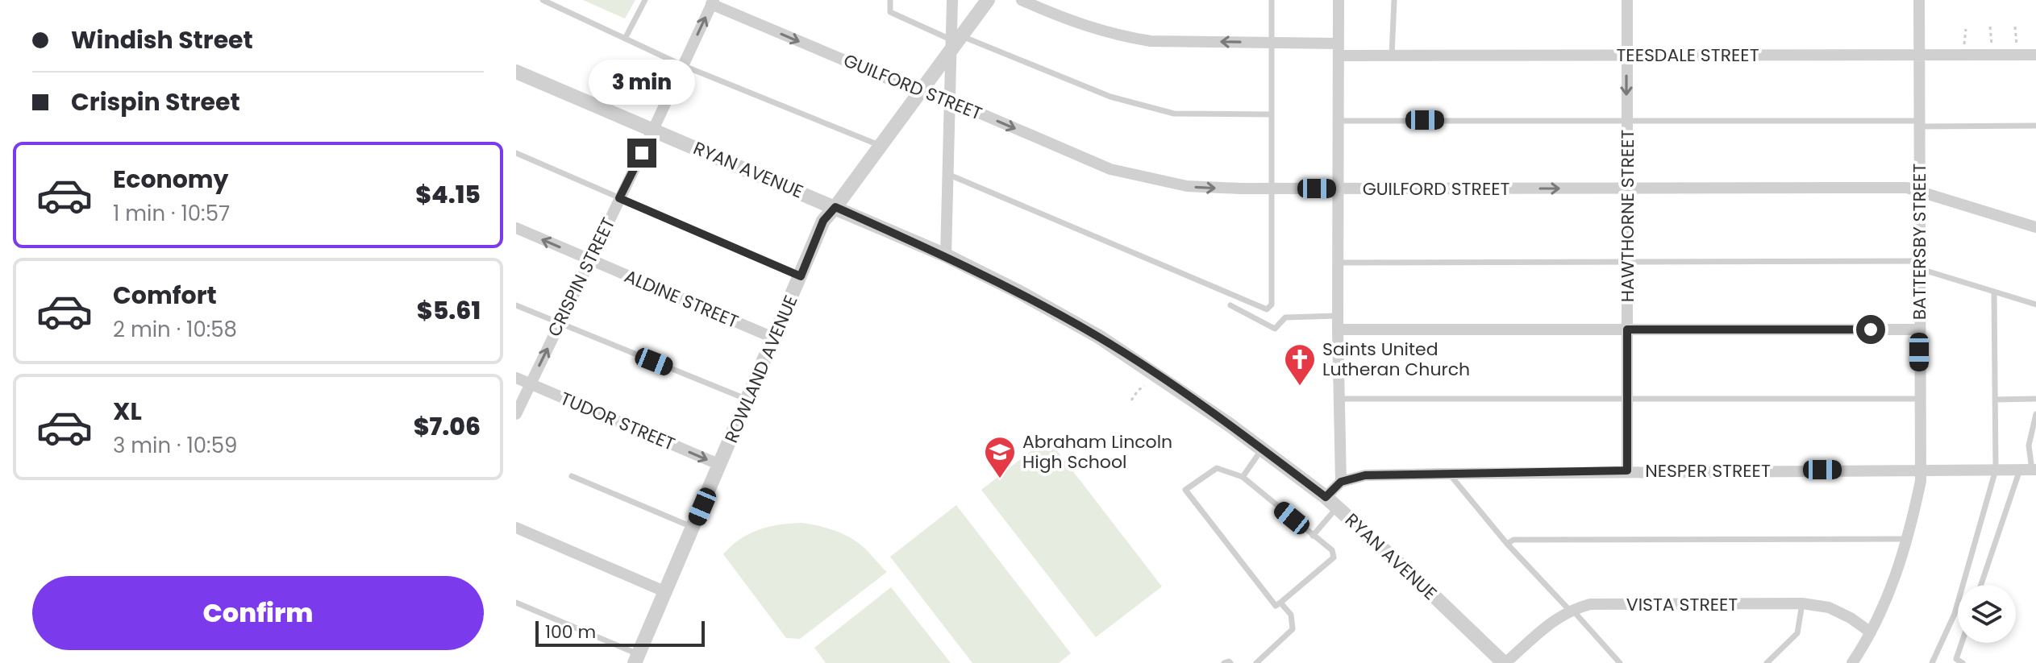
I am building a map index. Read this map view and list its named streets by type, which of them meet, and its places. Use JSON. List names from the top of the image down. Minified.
{"streets":{"street":["TEESDALE STREET","GUILFORD STREET","RYAN AVENUE","HAWTHORNE STREET","BATTERSBY STREET","CRISPIN STREET","ALDINE STREET","ROWLAND AVENUE","TUDOR STREET","NESPER STREET","VISTA STREET"]},"crossings":[["TEESDALE STREET","HAWTHORNE STREET"],["TEESDALE STREET","BATTERSBY STREET"],["GUILFORD STREET","HAWTHORNE STREET"],["GUILFORD STREET","BATTERSBY STREET"],["GUILFORD STREET","CRISPIN STREET"],["GUILFORD STREET","ROWLAND AVENUE"],["RYAN AVENUE","CRISPIN STREET"],["RYAN AVENUE","ROWLAND AVENUE"],["RYAN AVENUE","VISTA STREET"],["HAWTHORNE STREET","NESPER STREET"],["BATTERSBY STREET","NESPER STREET"],["BATTERSBY STREET","VISTA STREET"],["CRISPIN STREET","ALDINE STREET"],["CRISPIN STREET","TUDOR STREET"],["ALDINE STREET","ROWLAND AVENUE"],["ROWLAND AVENUE","TUDOR STREET"]],"one_way":["GUILFORD STREET","TUDOR STREET"],"places":{"church":["Saints United Lutheran Church"],"school or university":["Abraham Lincoln High School"]},"scale_bar":"100 m","page":{"banner":["Windish Street","Crispin Street"],"bubble":"3 min","list":[{"name":"Economy","note":"1 min · 10:57","value":"$4.15"},{"name":"Comfort","note":"2 min · 10:58","value":"$5.61"},{"name":"XL","note":"3 min · 10:59","value":"$7.06"}],"buttons":"Confirm","scale":"100 m"}}
